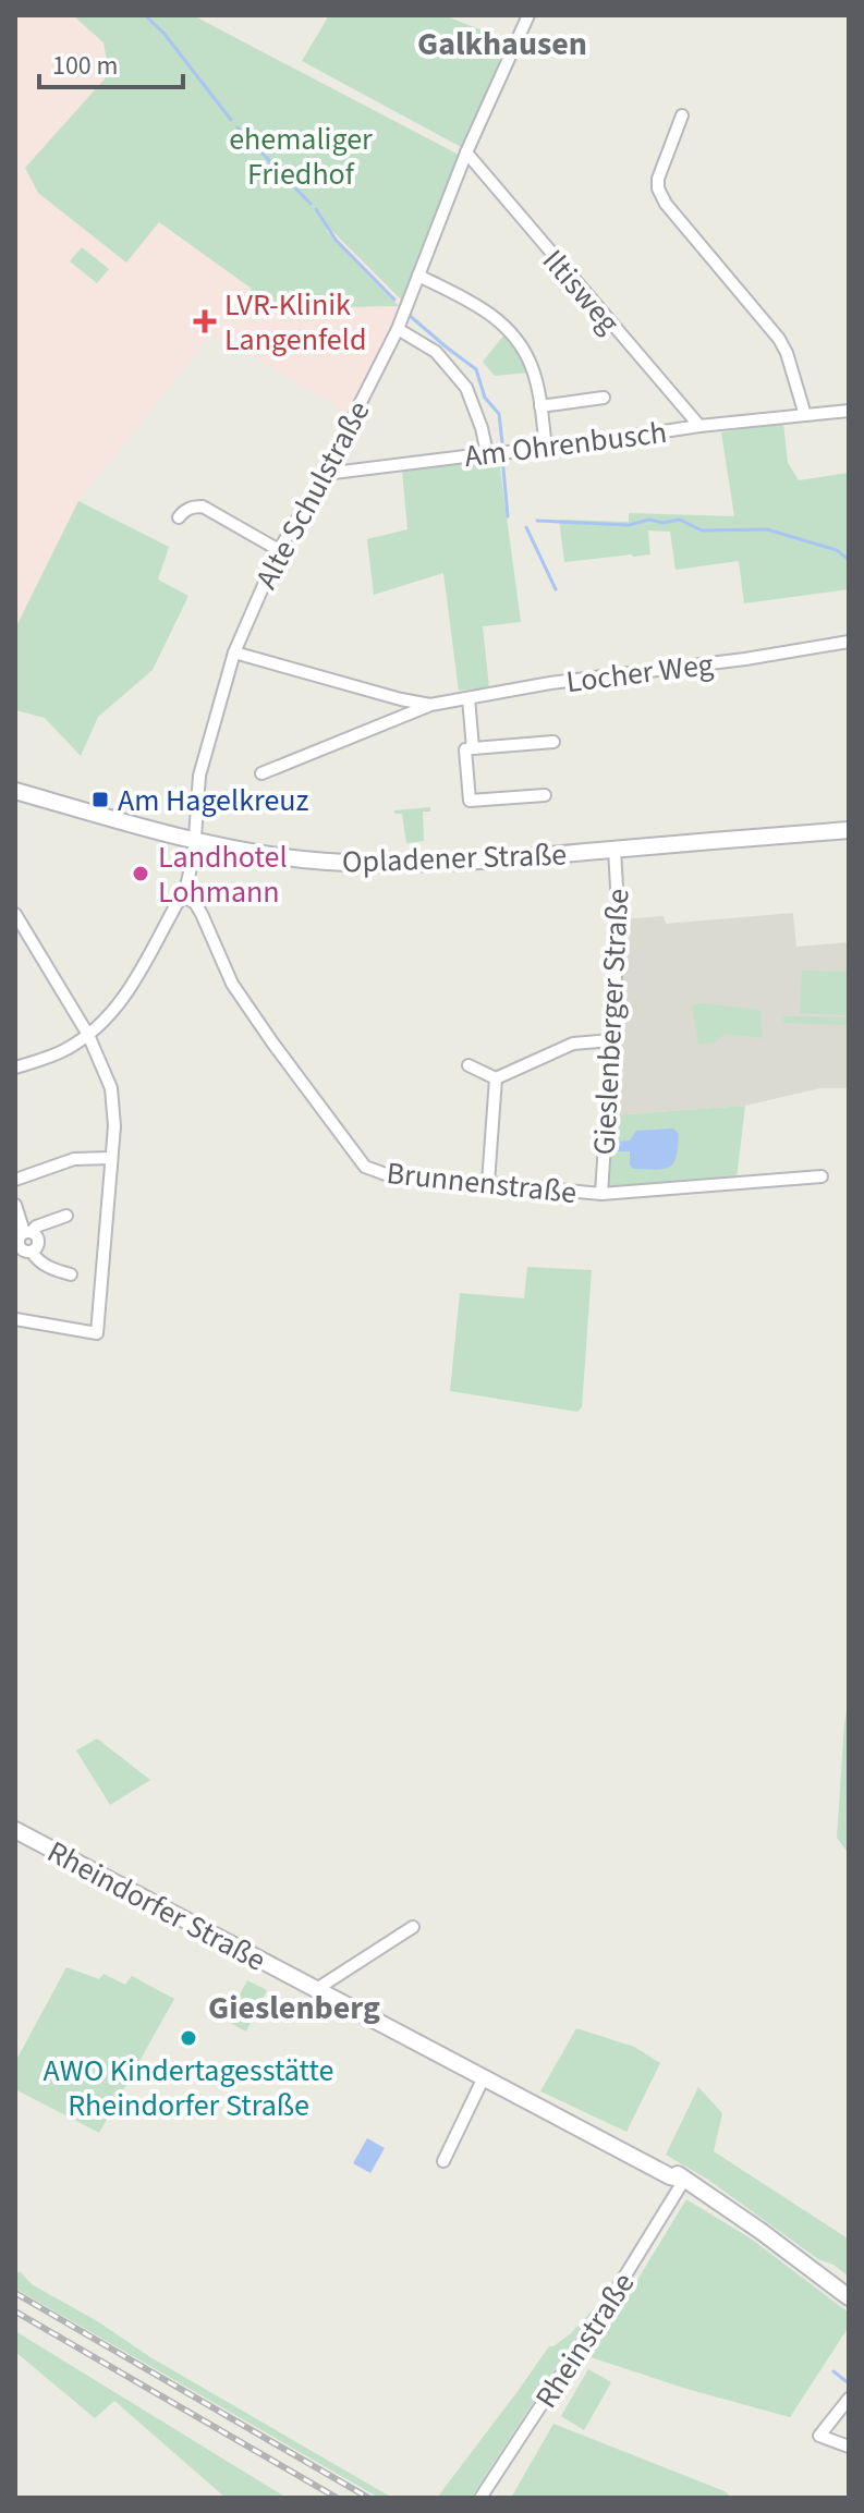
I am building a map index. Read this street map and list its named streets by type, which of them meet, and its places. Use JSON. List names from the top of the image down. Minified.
{"streets":{"main road":["Opladener Straße","Rheindorfer Straße"],"street":["Iltisweg","Am Ohrenbusch","Alte Schulstraße","Locher Weg","Gieslenberger Straße","Brunnenstraße","Rheinstraße"]},"crossings":[["Iltisweg","Am Ohrenbusch"],["Iltisweg","Alte Schulstraße"],["Am Ohrenbusch","Alte Schulstraße"],["Alte Schulstraße","Locher Weg"],["Alte Schulstraße","Opladener Straße"],["Alte Schulstraße","Brunnenstraße"],["Opladener Straße","Gieslenberger Straße"],["Gieslenberger Straße","Brunnenstraße"],["Rheindorfer Straße","Rheinstraße"]],"districts":["Galkhausen","Gieslenberg"],"parks":["ehemaliger Friedhof"],"places":{"health":["LVR-Klinik Langenfeld"],"transit":["Am Hagelkreuz"],"other":["Landhotel Lohmann","AWO Kindertagesstätte Rheindorfer Straße"]},"scale_bar":"100 m"}
